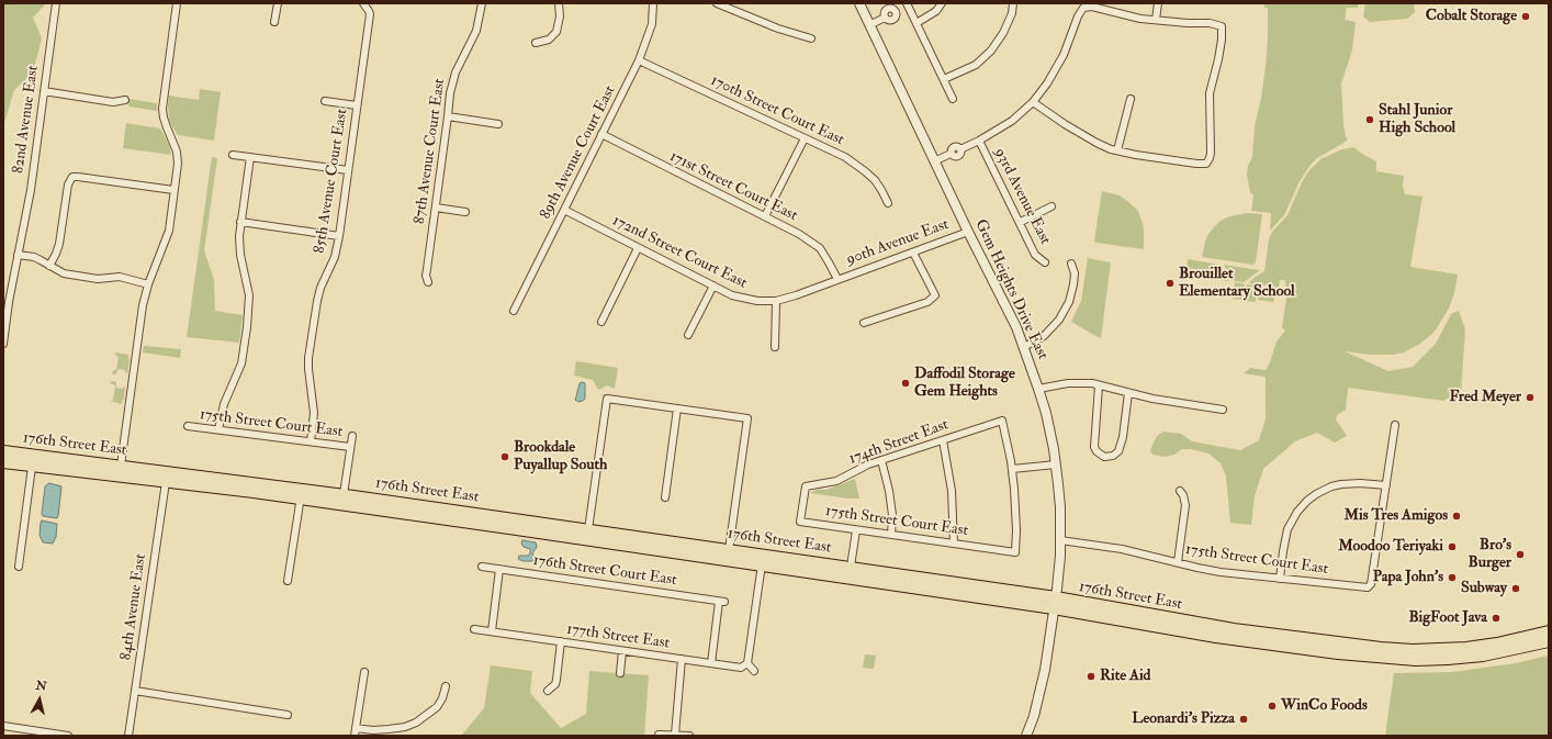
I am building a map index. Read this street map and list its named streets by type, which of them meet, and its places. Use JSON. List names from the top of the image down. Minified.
{"streets":{"main road":["176th Street East"],"street":["170th Street Court East","82nd Avenue East","87th Avenue Court East","89th Avenue Court East","85th Avenue Court East","171st Street Court East","93rd Avenue East","90th Avenue East","172nd Street Court East","Gem Heights Drive East","175th Street Court East","174th Street East","176th Street Court East","84th Avenue East","177th Street East"]},"crossings":[["170th Street Court East","89th Avenue Court East"],["89th Avenue Court East","171st Street Court East"],["89th Avenue Court East","172nd Street Court East"],["85th Avenue Court East","175th Street Court East"],["171st Street Court East","90th Avenue East"],["171st Street Court East","172nd Street Court East"],["90th Avenue East","172nd Street Court East"],["90th Avenue East","Gem Heights Drive East"],["Gem Heights Drive East","175th Street Court East"],["Gem Heights Drive East","176th Street East"],["175th Street Court East","174th Street East"],["176th Street East","84th Avenue East"],["176th Street Court East","177th Street East"]],"places":["Cobalt Storage","Stahl Junior High School","Brouillet Elementary School","Daffodil Storage Gem Heights","Fred Meyer","Brookdale Puyallup South","Mis Tres Amigos","Moodoo Teriyaki","Bro's Burger","Papa John's","Subway","BigFoot Java","Rite Aid","WinCo Foods","Leonardi's Pizza"],"north":"top"}
